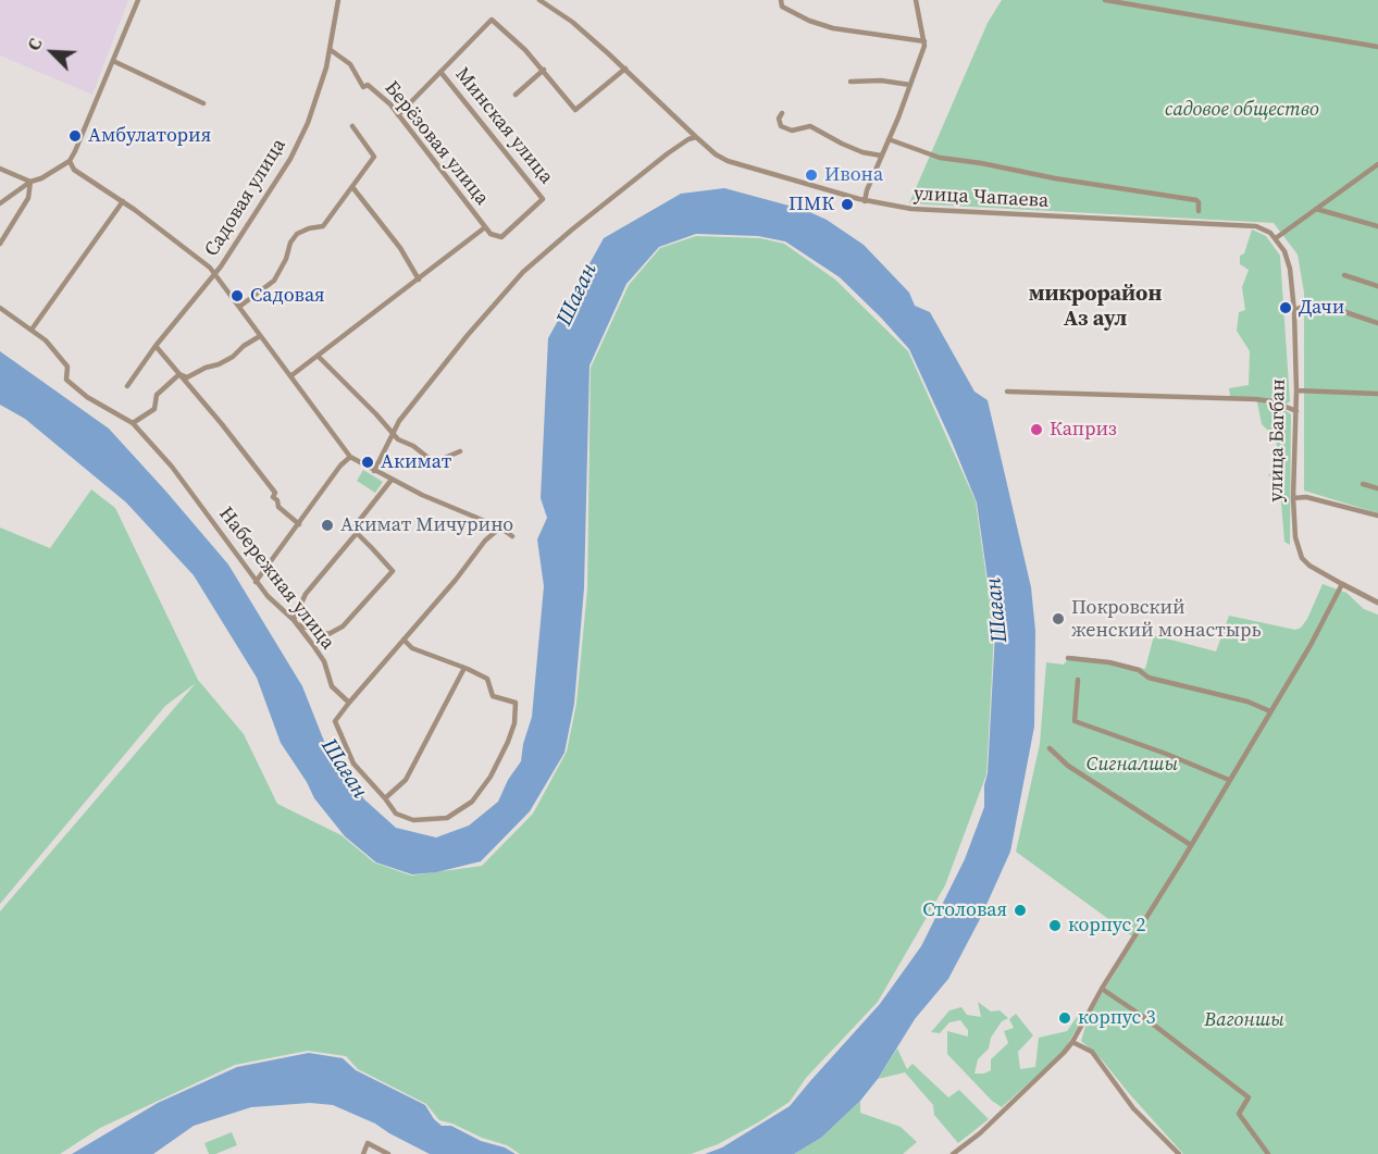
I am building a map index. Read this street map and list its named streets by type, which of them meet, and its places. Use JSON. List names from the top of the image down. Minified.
{"streets":{"street":["Минская улица","Берёзовая улица","Садовая улица","улица Чапаева","улица Багбан","Набережная улица"]},"crossings":[["Минская улица","Берёзовая улица"],["Берёзовая улица","Садовая улица"],["улица Чапаева","улица Багбан"]],"districts":["микрорайон Аз аул"],"water":["Шаған"],"parks":["садовое общество","Сигналшы","Вагоншы"],"places":["Амбулатория","Ивона","ПМК","Садовая","Дачи","Каприз","Акимат","Акимат Мичурино","Покровский женский монастырь","Столовая","корпус 2","корпус 3"],"north":"top left"}
